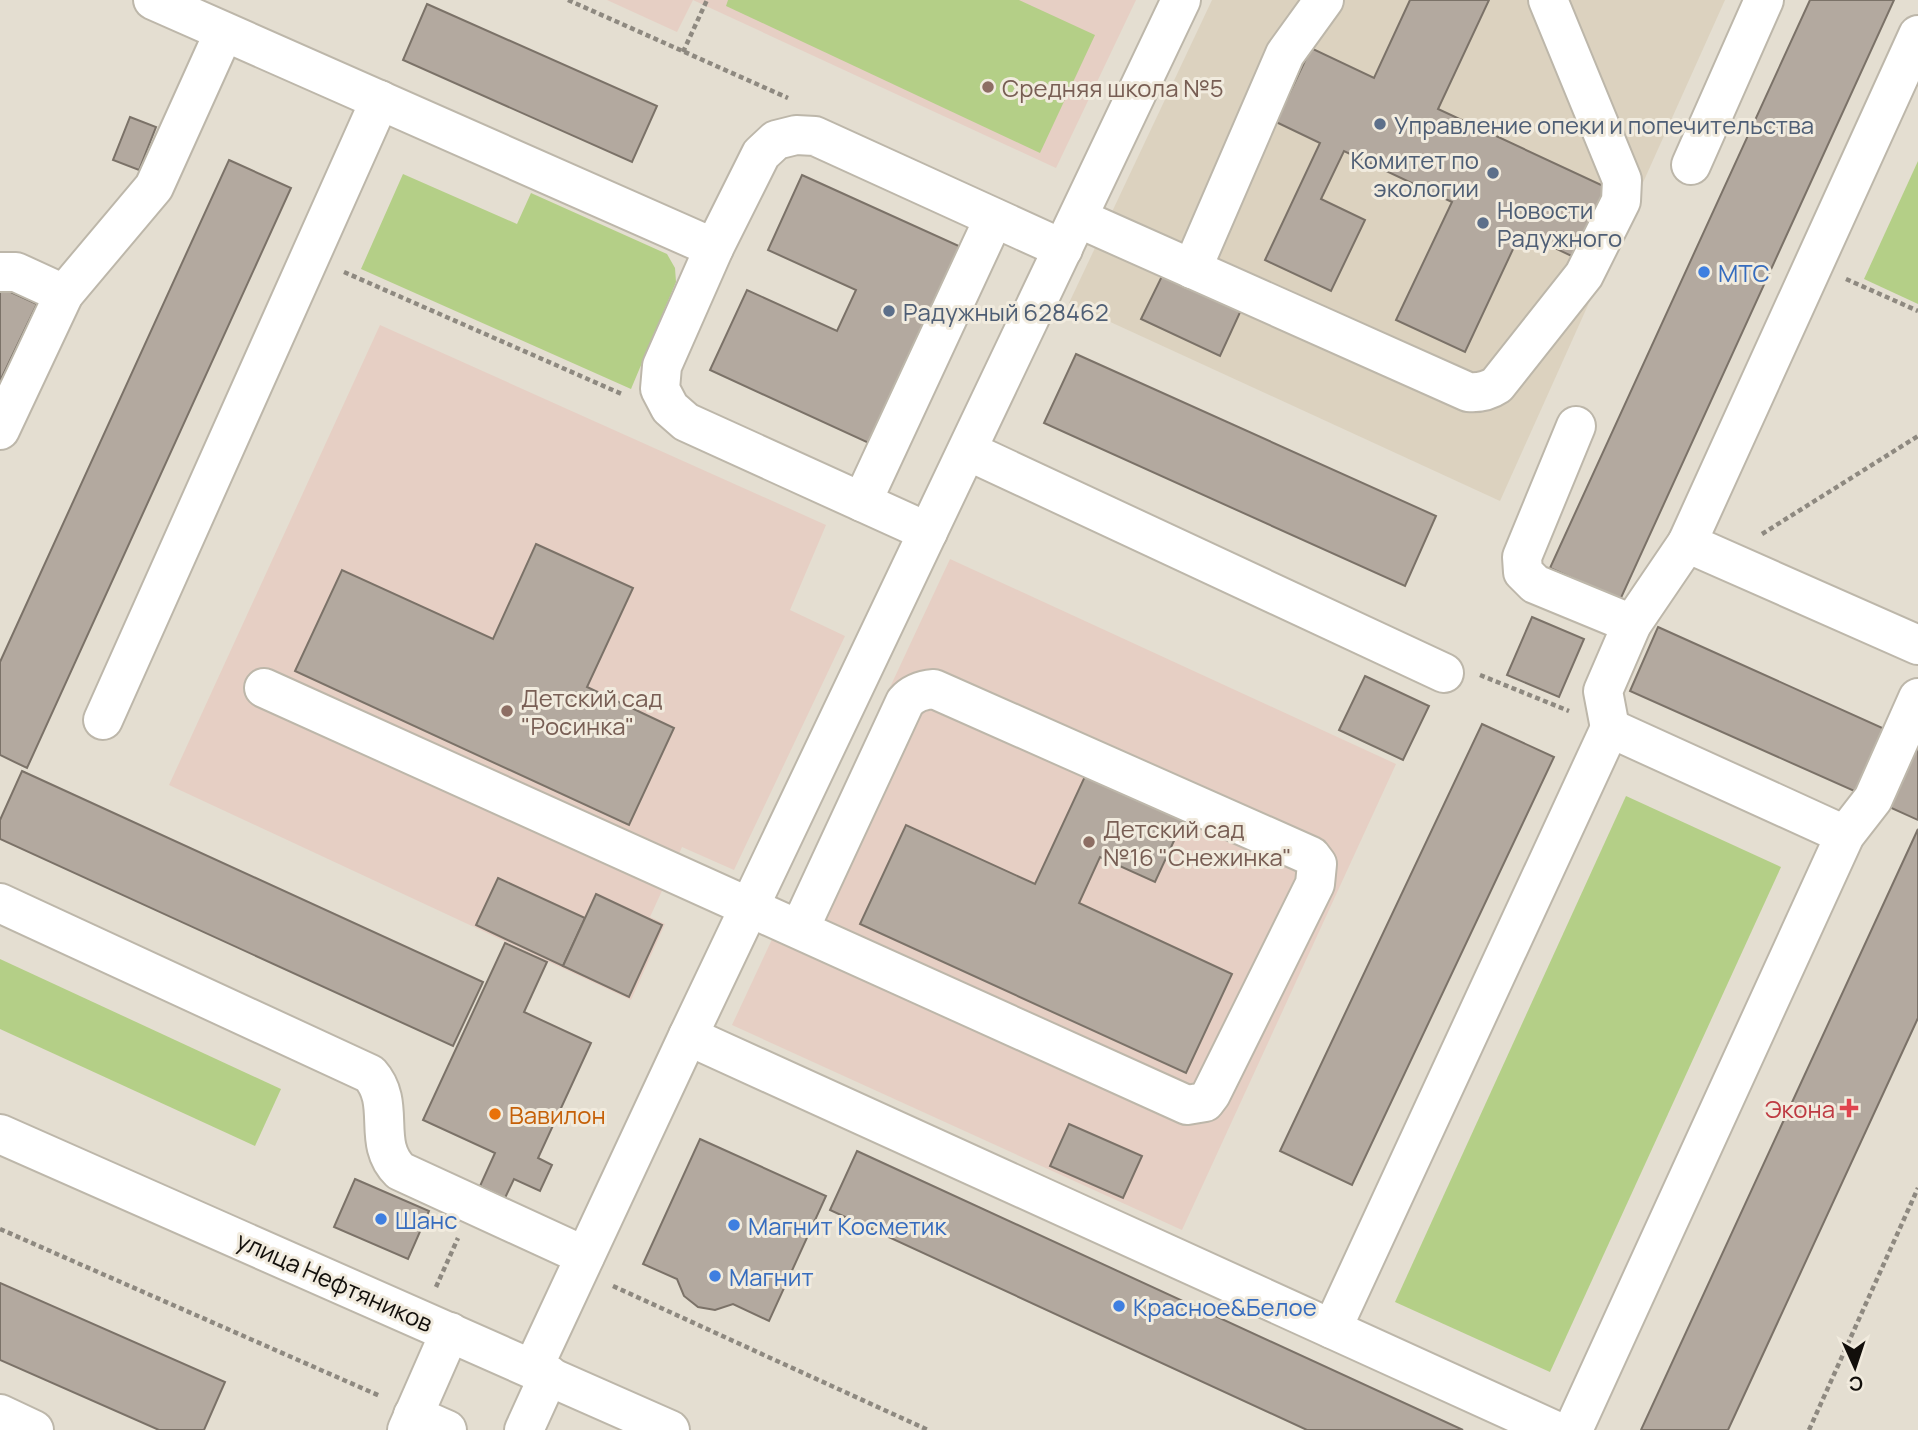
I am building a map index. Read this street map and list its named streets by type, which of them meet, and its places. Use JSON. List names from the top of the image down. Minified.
{"streets":{"street":["улица Нефтяников"]},"places":{"other":["Средняя школа №5","Управление опеки и попечительства","Комитет по экологии","Новости Радужного","МТС","Радужный 628462","Детский сад \"Росинка\"","Детский сад №16 \"Снежинка\"","Вавилон","Шанс","Магнит Косметик","Магнит","Красное&Белое"],"health":["Экона"]},"north":"bottom"}
